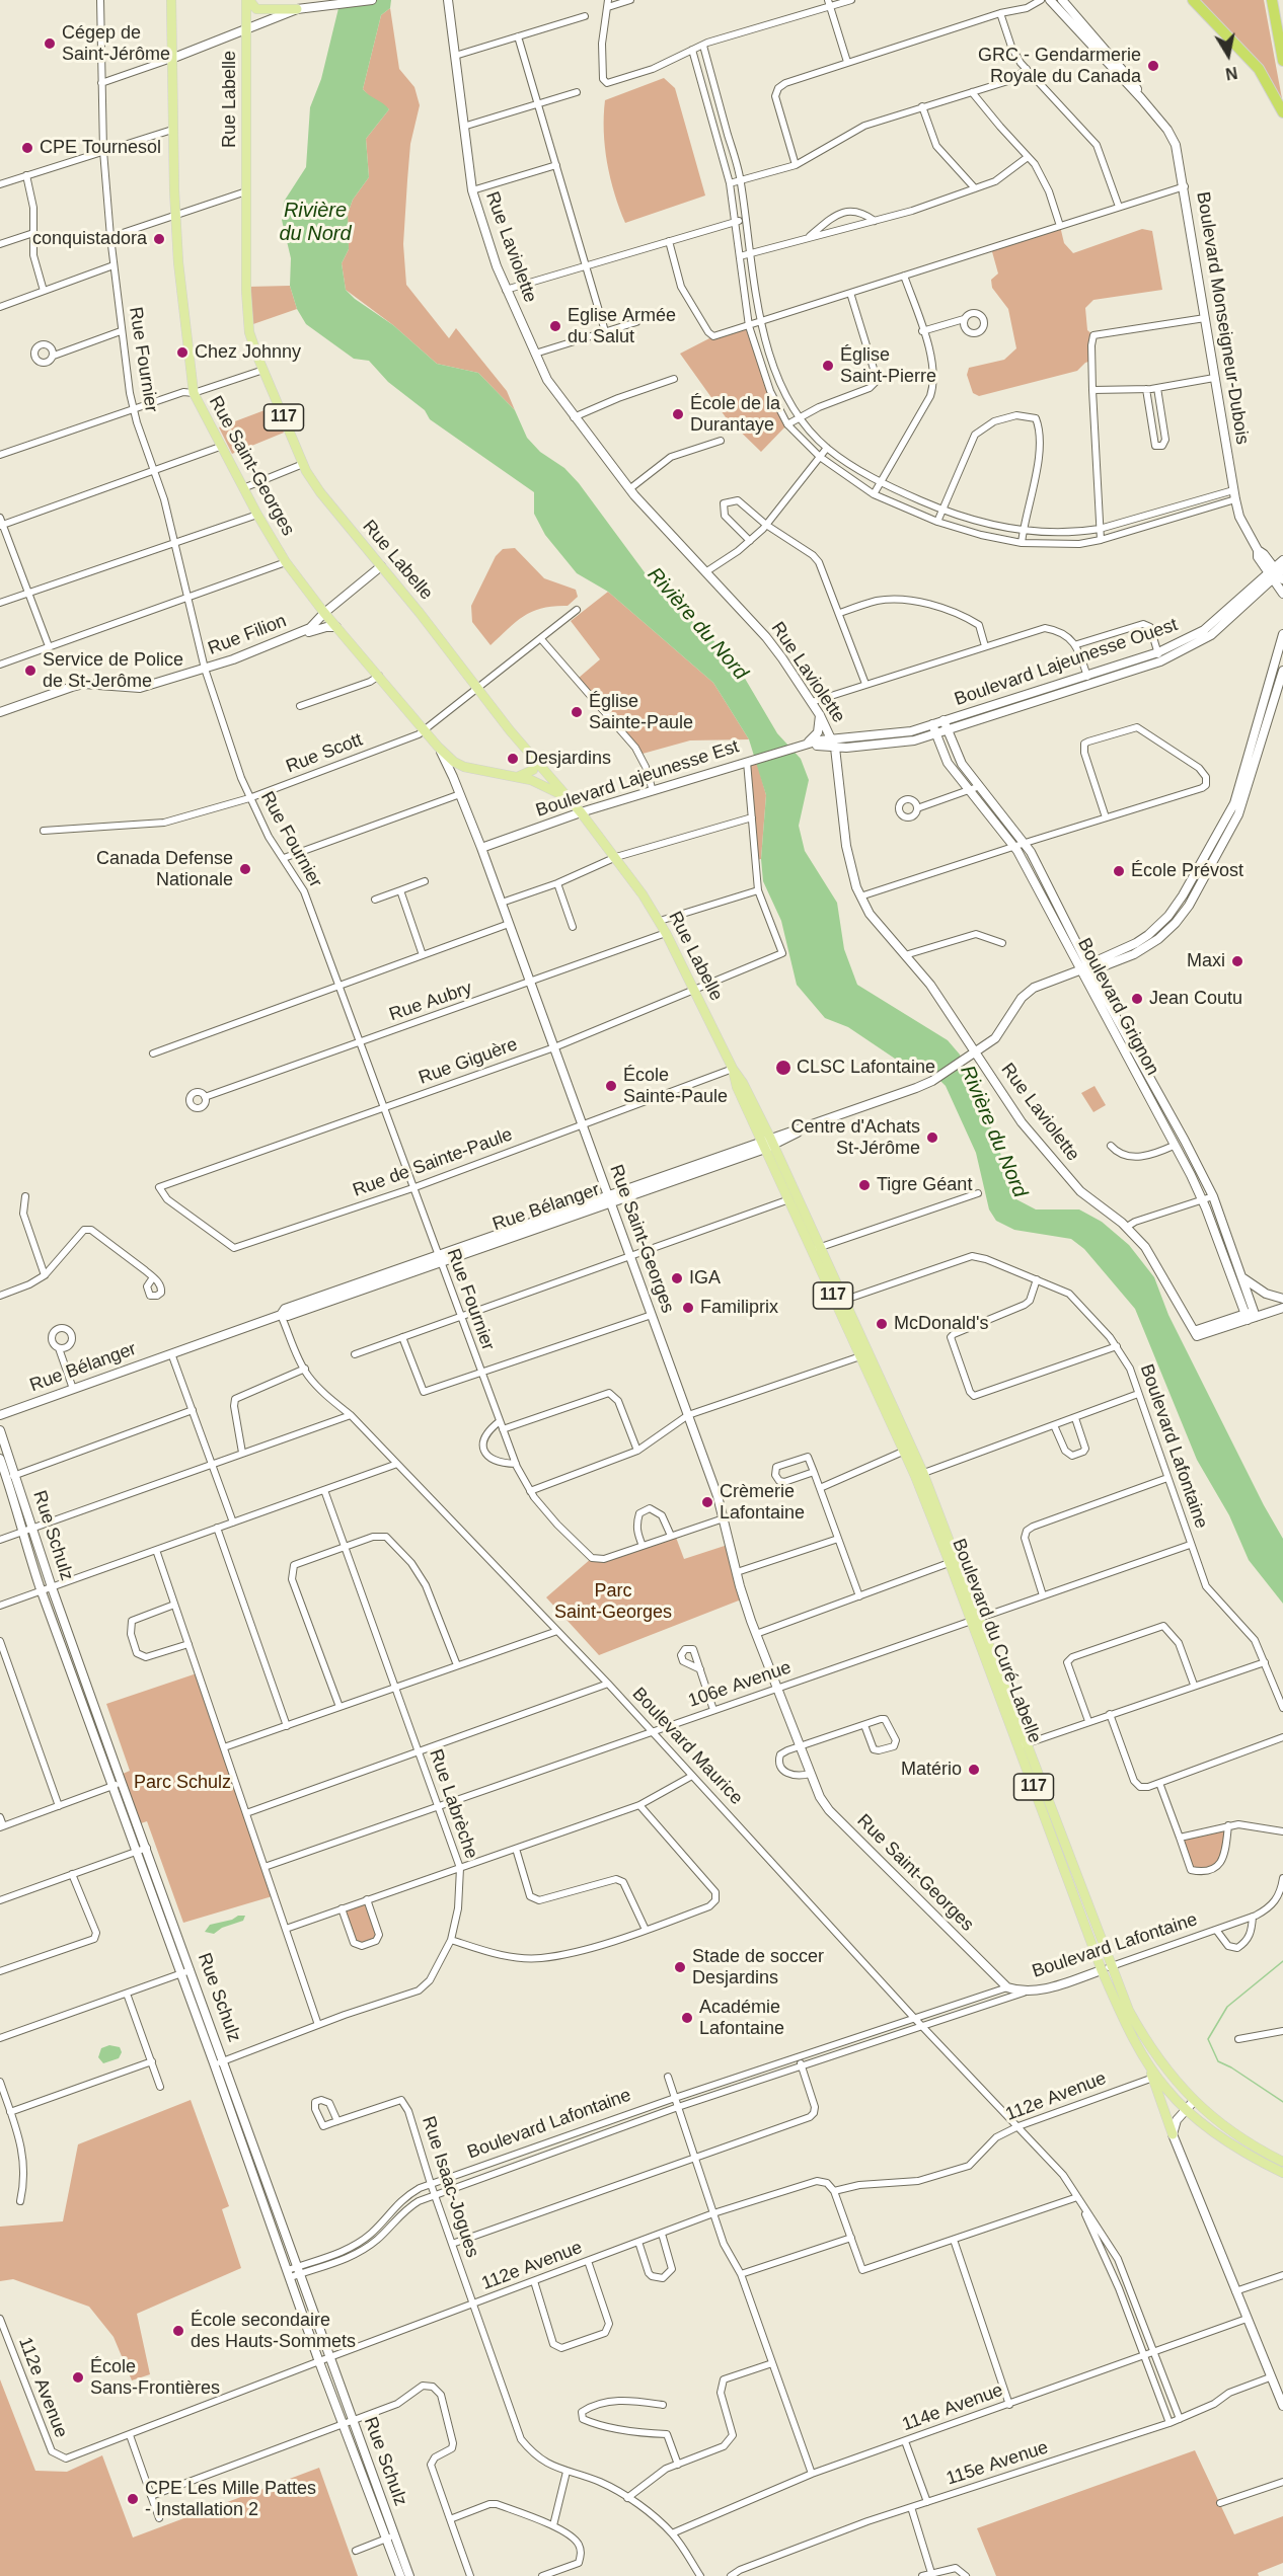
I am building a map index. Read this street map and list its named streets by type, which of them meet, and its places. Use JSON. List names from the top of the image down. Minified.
{"streets":{"main road":["Rue Labelle","117","Rue Saint-Georges","Boulevard du Curé-Labelle"],"street":["Rue Laviolette","Boulevard Monseigneur-Dubois","Rue Fournier","Rue Filion","Boulevard Lajeunesse Ouest","Rue Scott","Boulevard Lajeunesse Est","Rue Aubry","Boulevard Grignon","Rue Giguère","Rue de Sainte-Paule","Rue Bélanger","Boulevard Lafontaine","Rue Schulz","106e Avenue","Boulevard Maurice","Rue Labrèche","112e Avenue","Rue Isaac-Jogues","114e Avenue","115e Avenue"]},"crossings":[["Rue Labelle","Rue Saint-Georges"],["Rue Labelle","Rue Filion"],["Rue Labelle","Rue Scott"],["Rue Labelle","Boulevard Lajeunesse Est"],["Rue Labelle","Rue Aubry"],["Rue Labelle","Rue Giguère"],["Rue Labelle","Rue de Sainte-Paule"],["Rue Labelle","Rue Bélanger"],["Rue Labelle","Boulevard du Curé-Labelle"],["Rue Laviolette","Boulevard Lajeunesse Ouest"],["Rue Laviolette","Boulevard Lajeunesse Est"],["Rue Laviolette","Boulevard Grignon"],["Rue Laviolette","Rue Bélanger"],["Boulevard Monseigneur-Dubois","Boulevard Lajeunesse Ouest"],["Rue Fournier","Rue Saint-Georges"],["Rue Fournier","Rue Filion"],["Rue Fournier","Rue Scott"],["Rue Fournier","Rue Aubry"],["Rue Fournier","Rue Giguère"],["Rue Fournier","Rue de Sainte-Paule"],["Rue Fournier","Rue Bélanger"],["Rue Saint-Georges","Rue Filion"],["Rue Saint-Georges","Rue Scott"],["Rue Saint-Georges","Boulevard Lajeunesse Est"],["Rue Saint-Georges","Rue Aubry"],["Rue Saint-Georges","Rue Giguère"],["Rue Saint-Georges","Rue de Sainte-Paule"],["Rue Saint-Georges","Rue Bélanger"],["Rue Saint-Georges","Boulevard Lafontaine"],["Rue Saint-Georges","106e Avenue"],["Boulevard Lajeunesse Ouest","Boulevard Lajeunesse Est"],["Boulevard Lajeunesse Ouest","Boulevard Grignon"],["Rue Giguère","Rue de Sainte-Paule"],["Rue Bélanger","Boulevard du Curé-Labelle"],["Rue Bélanger","Boulevard Maurice"],["Boulevard Lafontaine","Rue Schulz"],["Boulevard Lafontaine","Boulevard du Curé-Labelle"],["Boulevard Lafontaine","106e Avenue"],["Boulevard Lafontaine","Boulevard Maurice"],["Boulevard Lafontaine","Rue Isaac-Jogues"],["Rue Schulz","Rue Labrèche"],["Rue Schulz","112e Avenue"],["Boulevard du Curé-Labelle","106e Avenue"],["106e Avenue","Boulevard Maurice"],["106e Avenue","Rue Labrèche"],["Boulevard Maurice","112e Avenue"],["Boulevard Maurice","114e Avenue"],["Boulevard Maurice","115e Avenue"],["112e Avenue","Rue Isaac-Jogues"],["Rue Isaac-Jogues","114e Avenue"]],"water":["Rivière du Nord"],"parks":["Parc Saint-Georges","Parc Schulz"],"places":["Cégep de Saint-Jérôme","GRC - Gendarmerie Royale du Canada","CPE Tournesol","conquistadora","Eglise Armée du Salut","Chez Johnny","Église Saint-Pierre","École de la Durantaye","Service de Police de St-Jerôme","Église Sainte-Paule","Desjardins","Canada Defense Nationale","École Prévost","Maxi","Jean Coutu","CLSC Lafontaine","École Sainte-Paule","Centre d'Achats St-Jérôme","Tigre Géant","IGA","Familiprix","McDonald's","Crèmerie Lafontaine","Matério","Stade de soccer Desjardins","Académie Lafontaine","École secondaire des Hauts-Sommets","École Sans-Frontières","CPE Les Mille Pattes - Installation 2"],"north":"bottom"}
